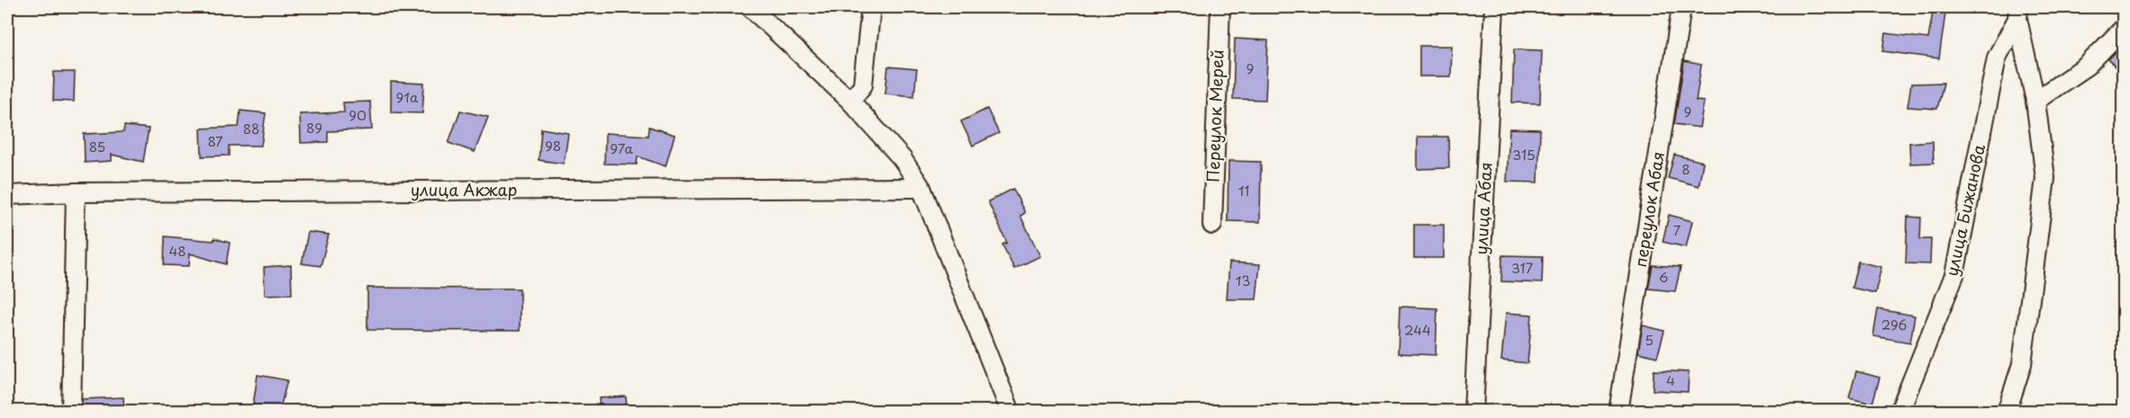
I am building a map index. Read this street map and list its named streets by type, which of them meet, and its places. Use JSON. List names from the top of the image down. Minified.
{"streets":{"street":["Переулок Мерей","улица Акжар","улица Абая","переулок Абая","улица Бижанова"]},"house_numbers":["9","91а","9","90","89","88","87","98","85","97а","315","8","11","7","48","317","6","13","296","244","5","4"]}
